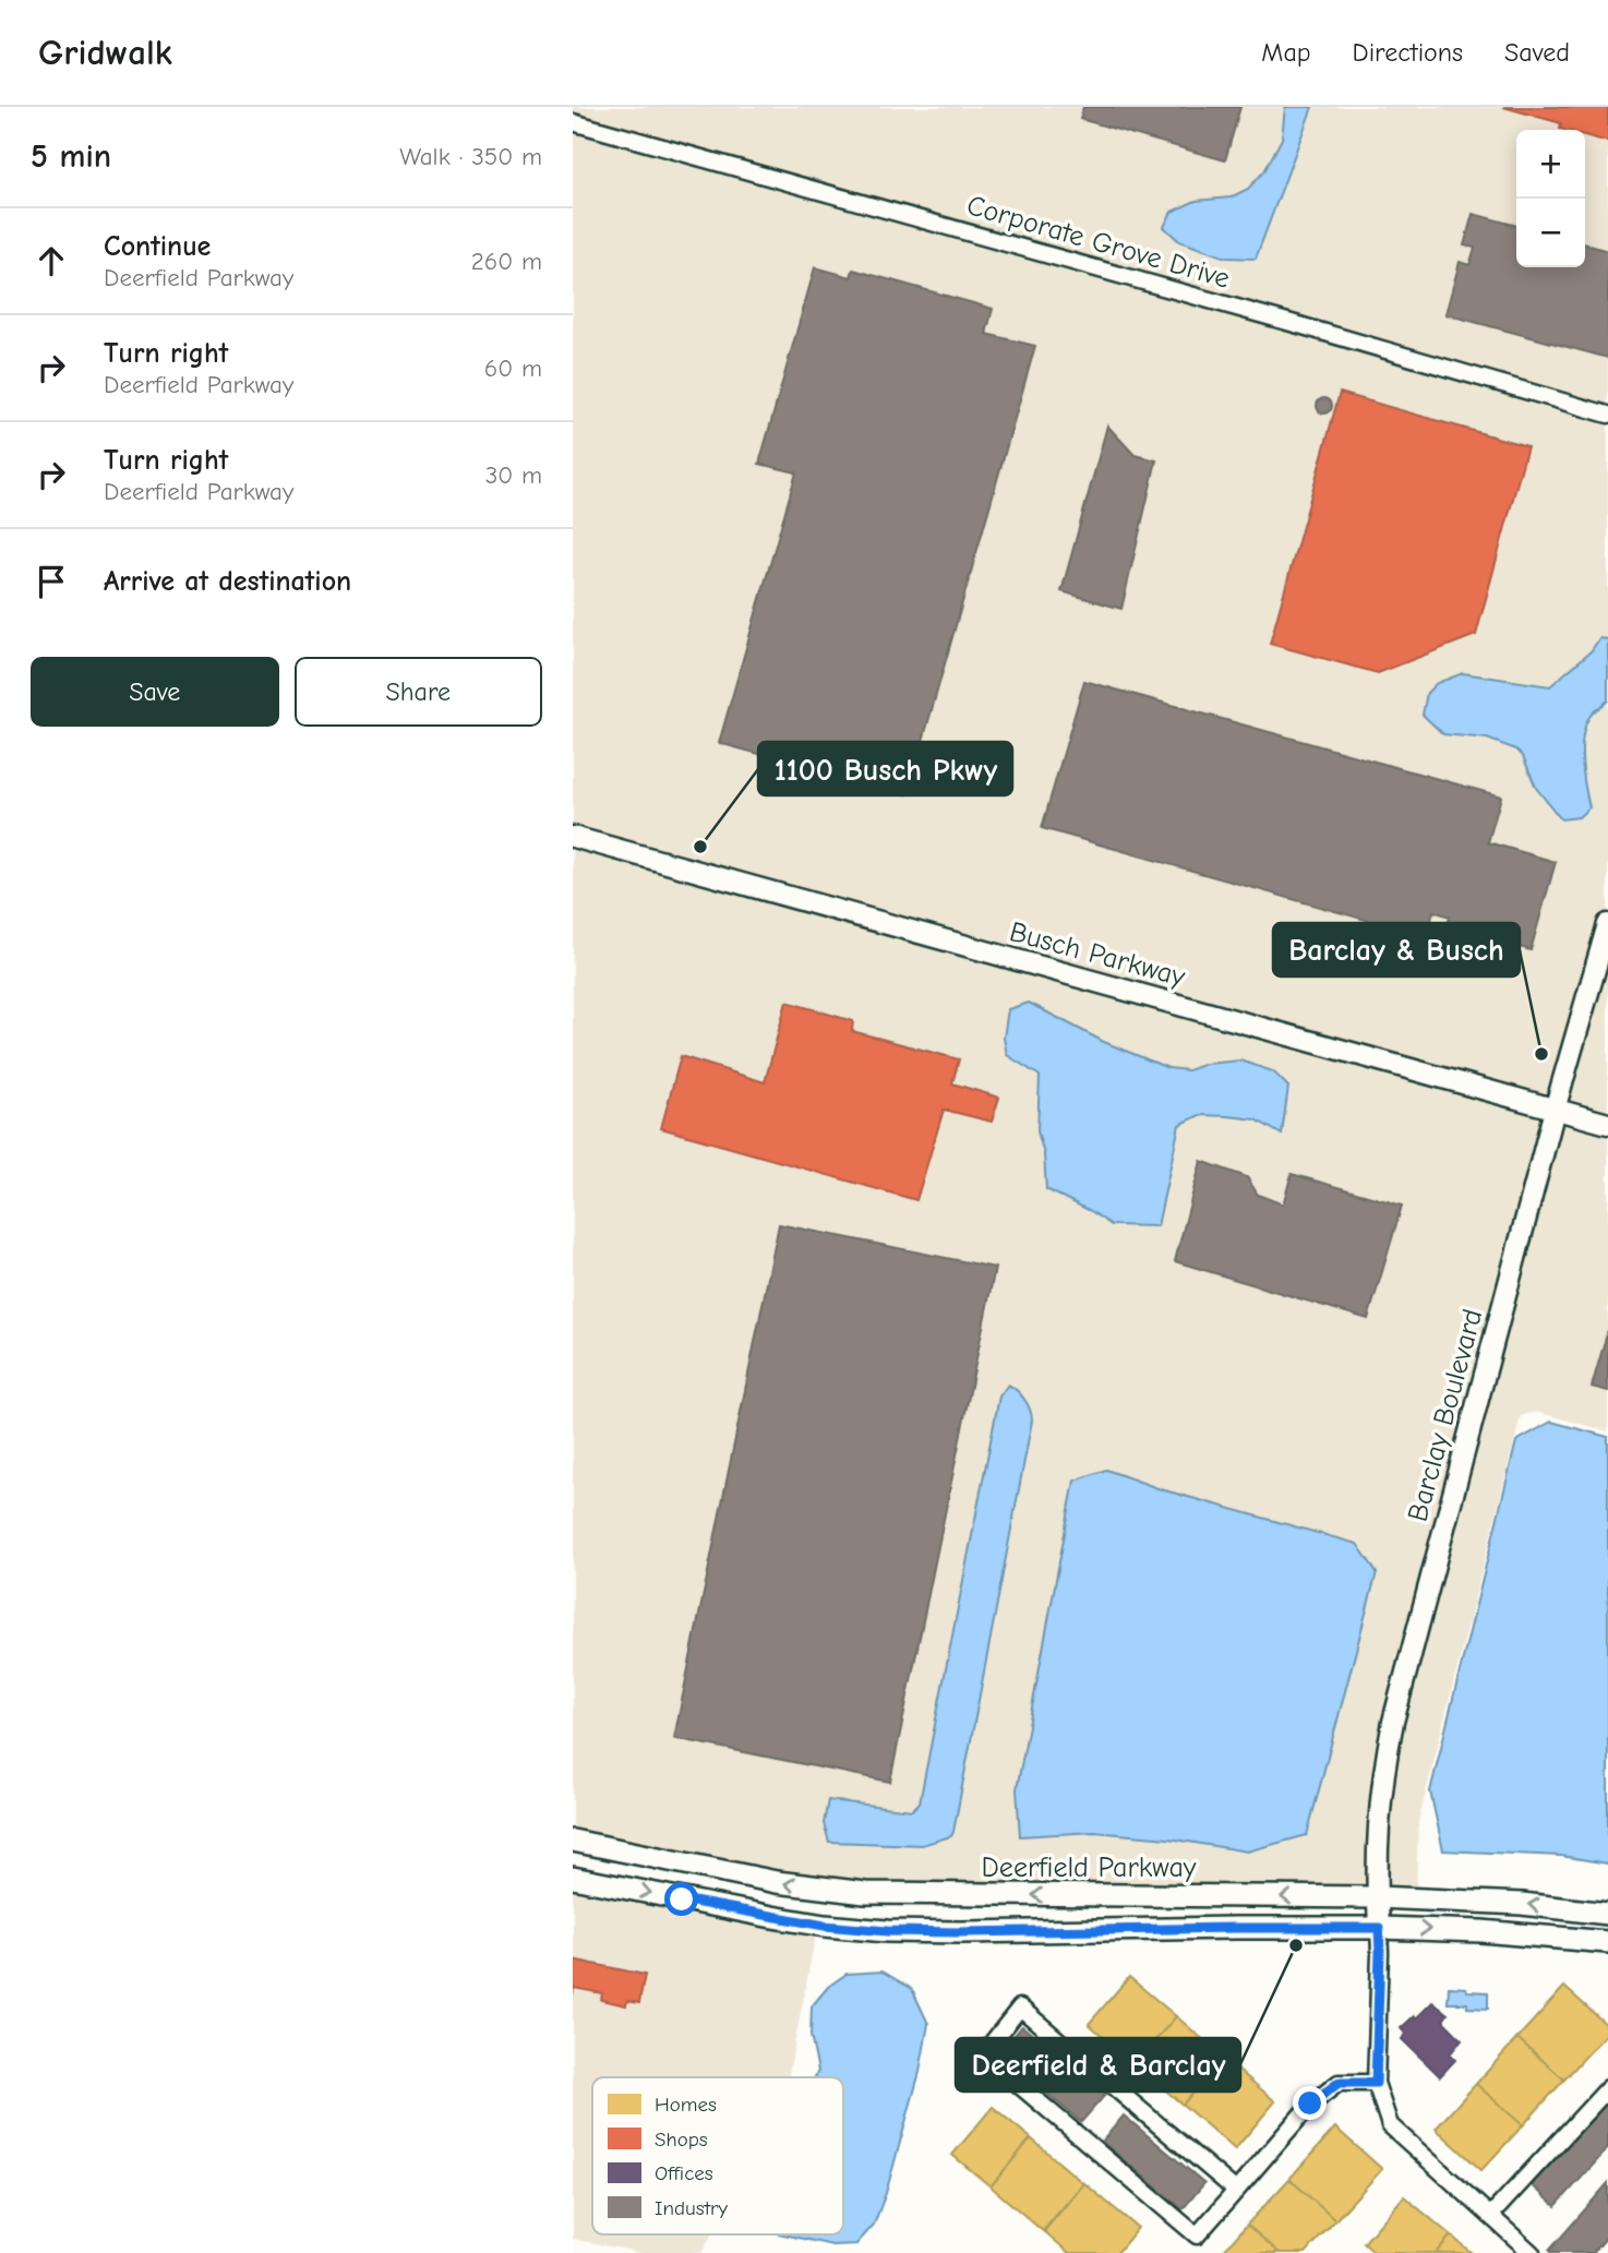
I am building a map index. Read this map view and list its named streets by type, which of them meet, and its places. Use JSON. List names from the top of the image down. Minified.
{"streets":{"main road":["Deerfield Parkway"],"street":["Corporate Grove Drive","Busch Parkway","Barclay Boulevard"]},"crossings":[["Busch Parkway","Barclay Boulevard"],["Barclay Boulevard","Deerfield Parkway"]],"places":["1100 Busch Pkwy","Barclay & Busch","Deerfield & Barclay"],"legend":["Homes","Shops","Offices","Industry"],"page":{"header":"Gridwalk","nav":["Map","Directions","Saved"],"heading":["5 min","Walk · 350 m"],"map_buttons":["+","−"],"list":[["Continue","Deerfield Parkway","260 m"],["Turn right","Deerfield Parkway","60 m"],["Turn right","Deerfield Parkway","30 m"],"Arrive at destination"],"buttons":["Save","Share"]}}
